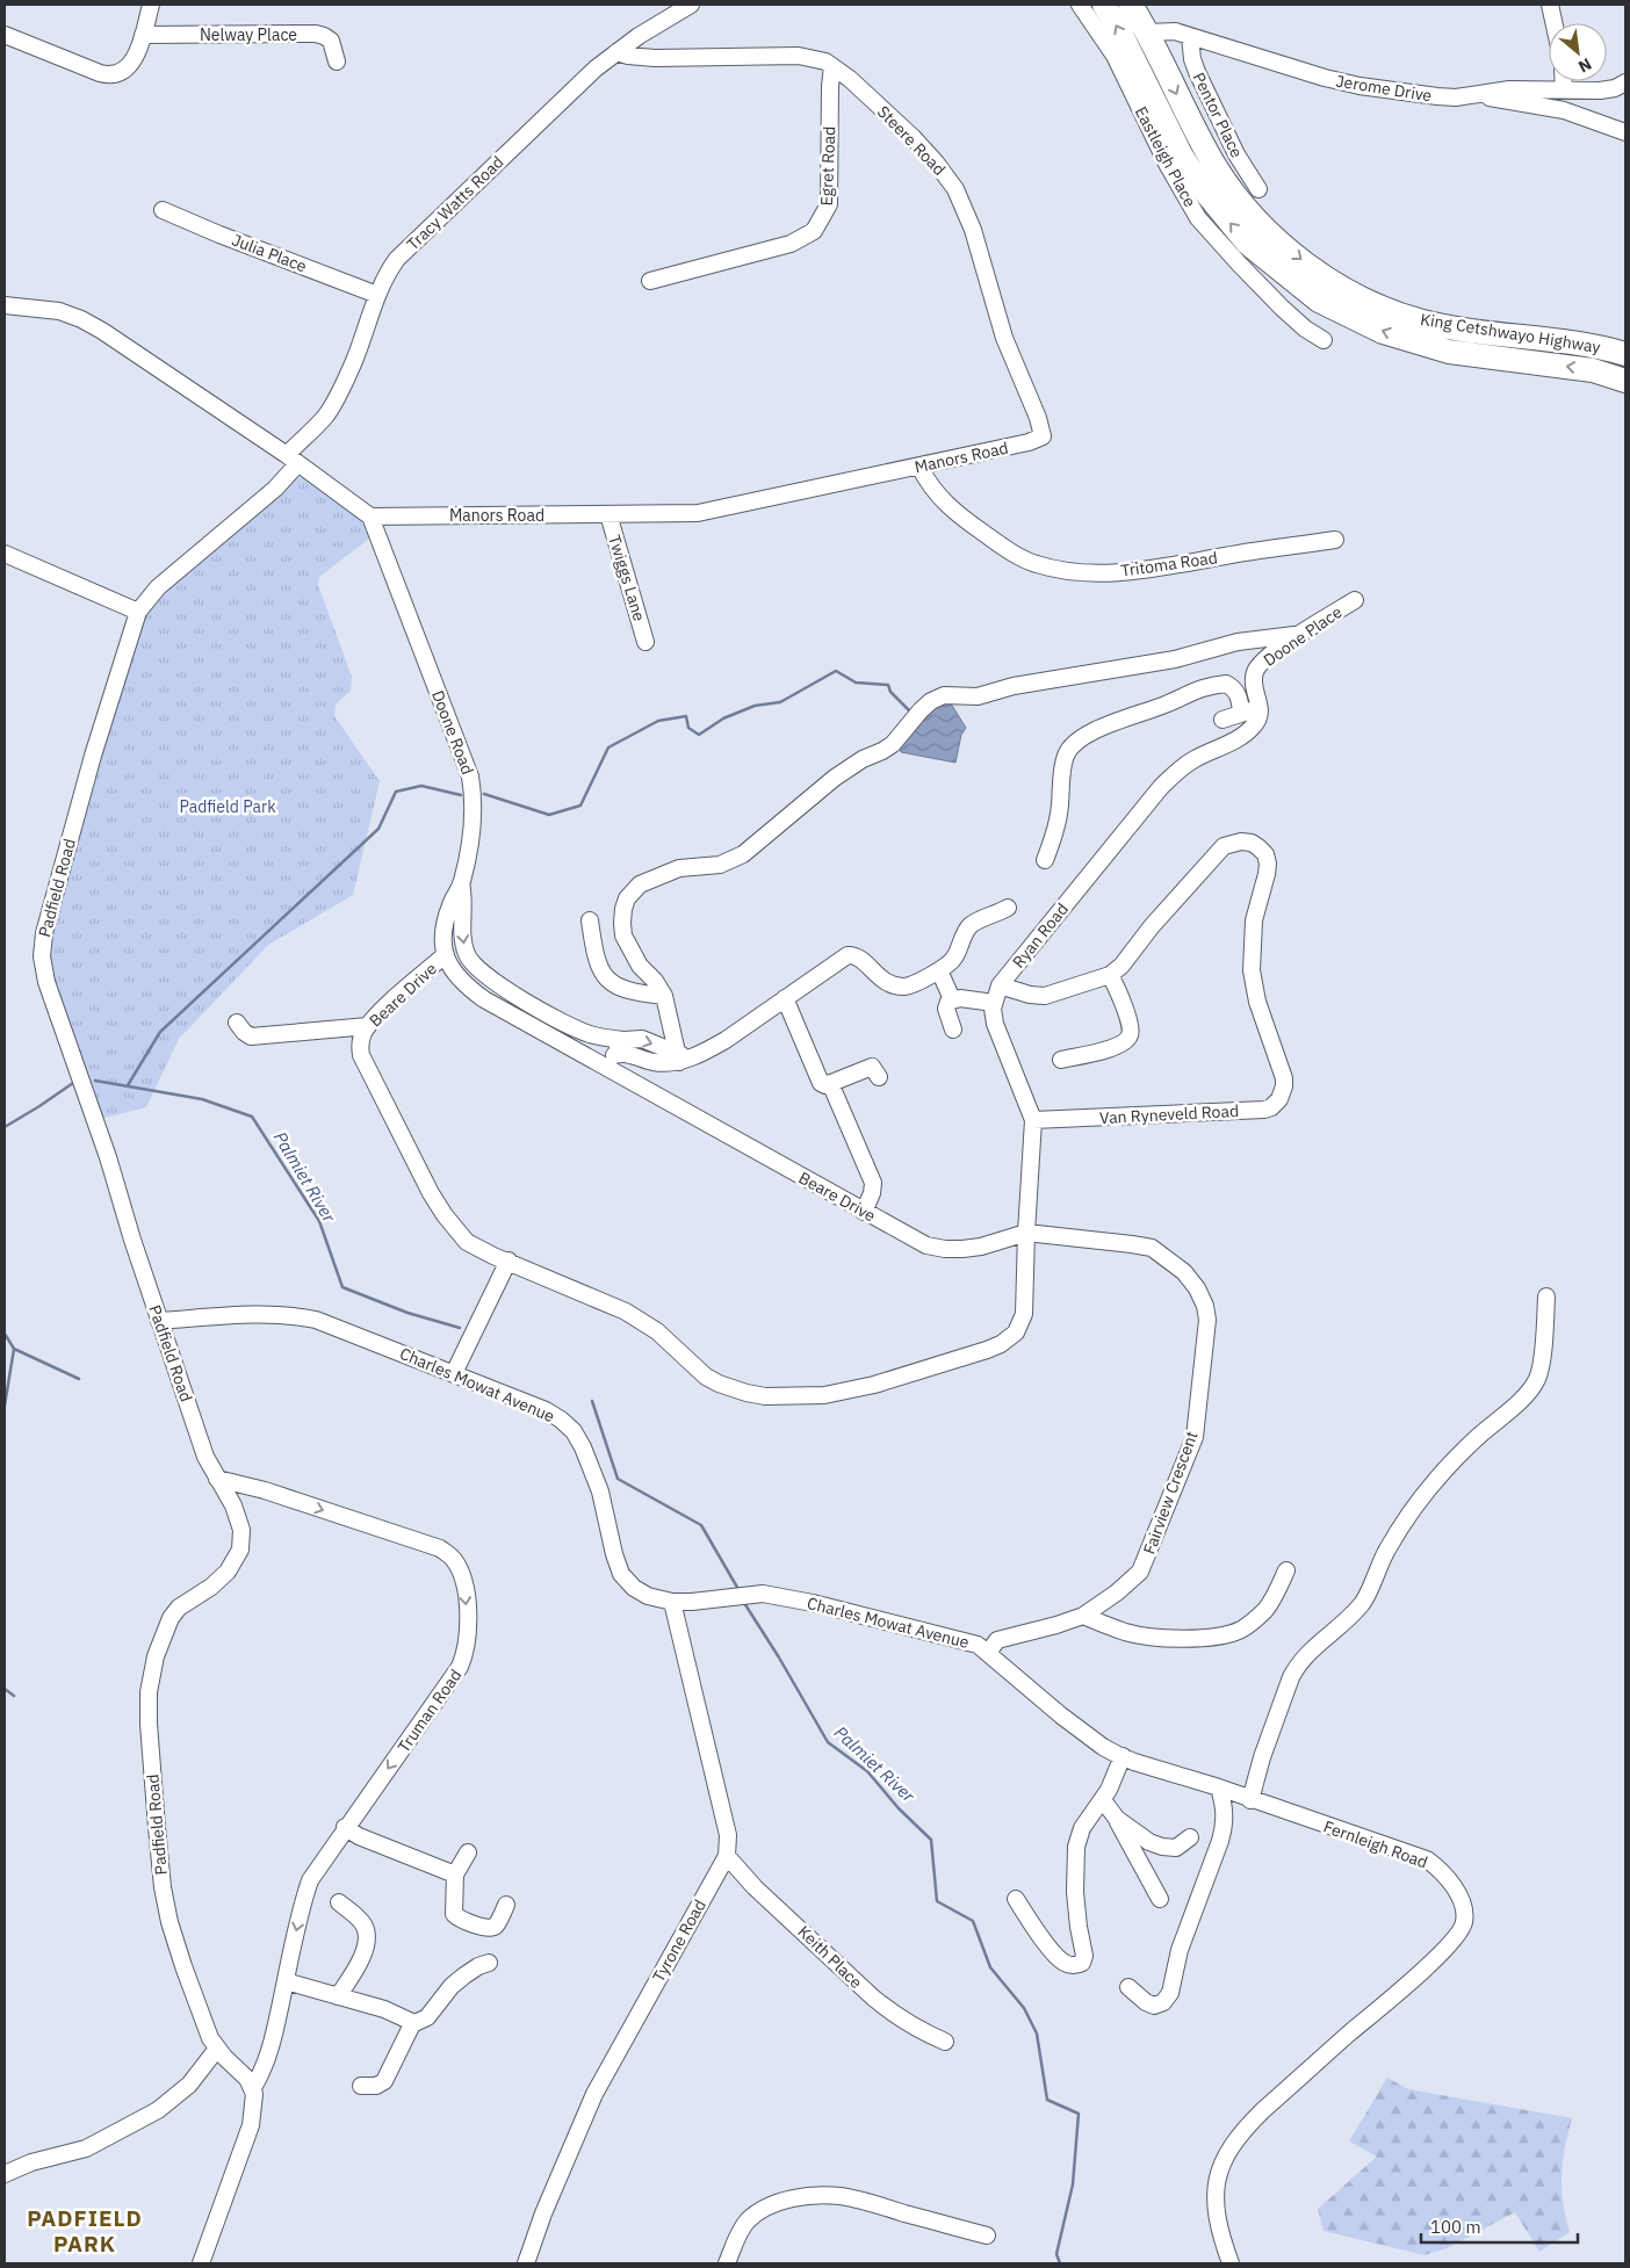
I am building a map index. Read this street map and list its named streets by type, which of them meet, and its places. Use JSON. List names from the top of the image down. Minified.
{"streets":{"highway":["King Cetshwayo Highway"],"street":["Nelway Place","Jerome Drive","Pentor Place","Steere Road","Eastleigh Place","Egret Road","Tracy Watts Road","Julia Place","Manors Road","Tritoma Road","Twiggs Lane","Doone Place","Doone Road","Padfield Road","Ryan Road","Beare Drive","Van Ryneveld Road","Charles Mowat Avenue","Fairview Crescent","Truman Road","Fernleigh Road","Tyrone Road","Keith Place"]},"crossings":[["Jerome Drive","Pentor Place"],["Jerome Drive","King Cetshwayo Highway"],["Steere Road","Egret Road"],["Steere Road","Tracy Watts Road"],["Steere Road","Manors Road"],["Tracy Watts Road","Julia Place"],["Tracy Watts Road","Padfield Road"],["Manors Road","Tritoma Road"],["Manors Road","Twiggs Lane"],["Manors Road","Doone Road"],["Doone Place","Ryan Road"],["Doone Road","Beare Drive"],["Padfield Road","Charles Mowat Avenue"],["Padfield Road","Truman Road"],["Ryan Road","Beare Drive"],["Ryan Road","Van Ryneveld Road"],["Ryan Road","Fairview Crescent"],["Beare Drive","Fairview Crescent"],["Charles Mowat Avenue","Fairview Crescent"],["Charles Mowat Avenue","Fernleigh Road"],["Fairview Crescent","Fernleigh Road"],["Tyrone Road","Keith Place"]],"districts":["PADFIELD PARK"],"water":["Palmiet River"],"parks":["Padfield Park"],"scale_bar":"100 m","north":"bottom right"}
